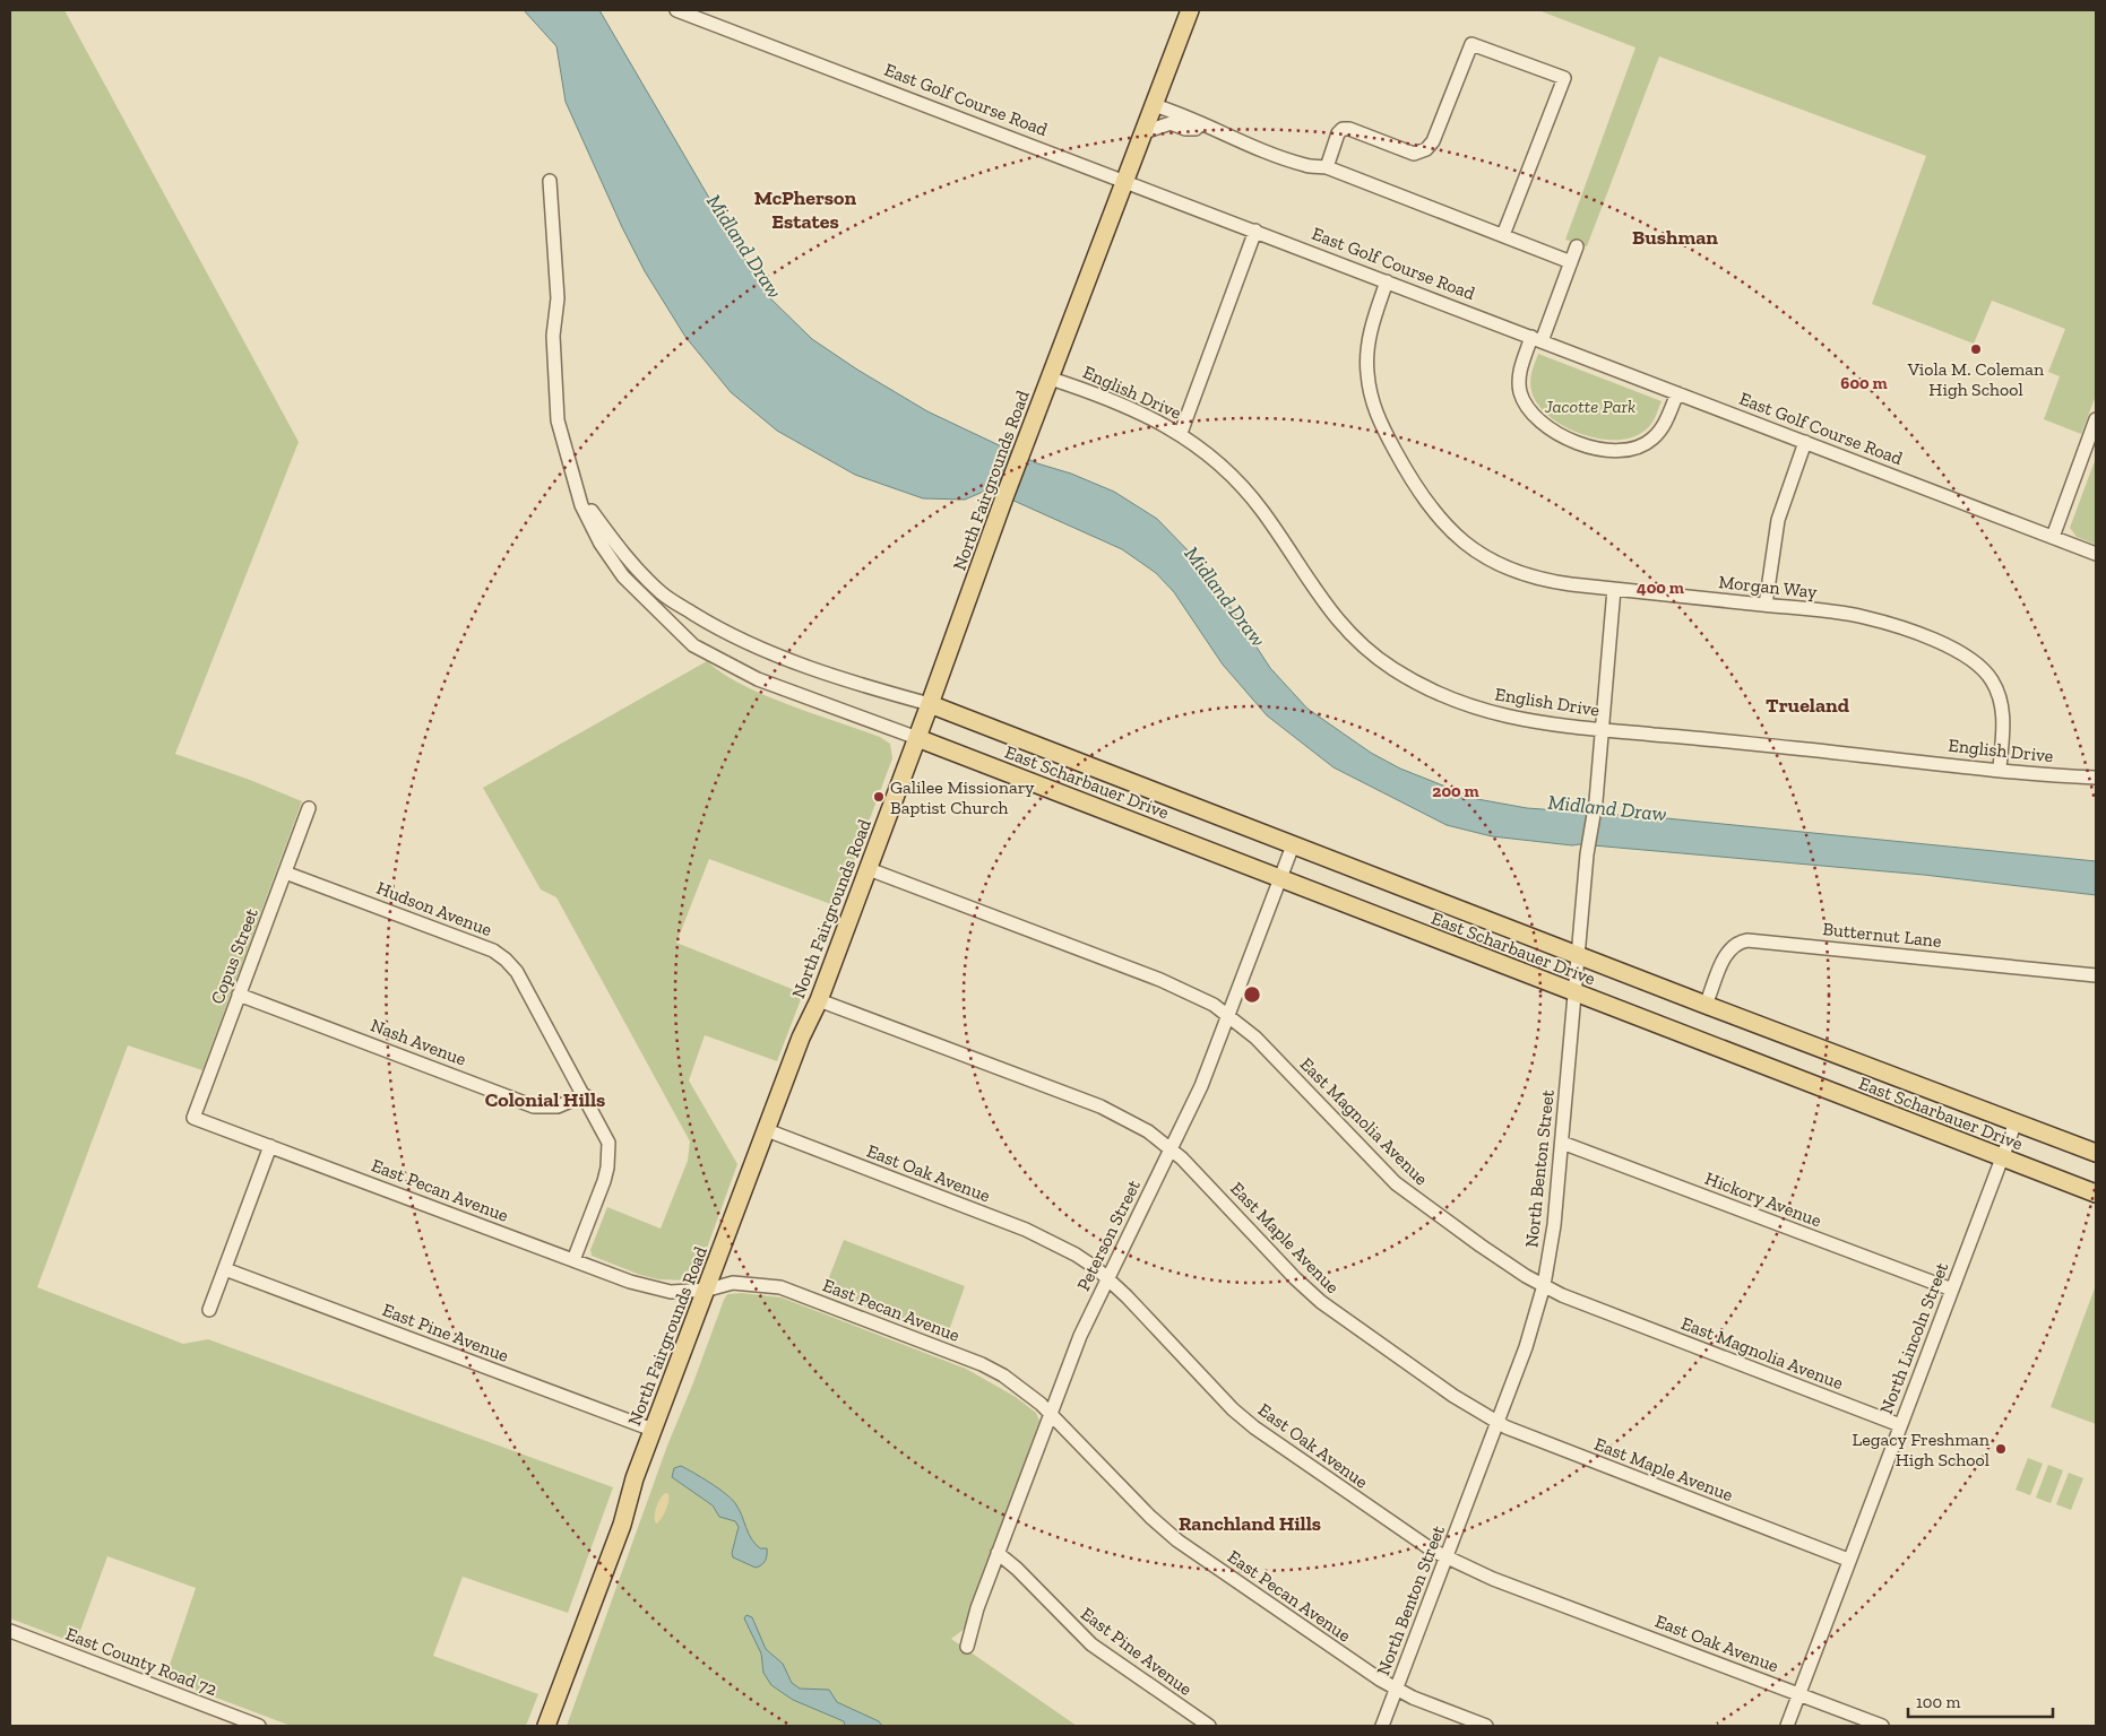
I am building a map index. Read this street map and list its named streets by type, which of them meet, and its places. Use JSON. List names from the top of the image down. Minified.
{"streets":{"main road":["North Fairgrounds Road","East Scharbauer Drive"],"street":["East Golf Course Road","English Drive","Morgan Way","Hudson Avenue","Butternut Lane","Copus Street","Nash Avenue","East Magnolia Avenue","North Benton Street","East Oak Avenue","East Pecan Avenue","Hickory Avenue","Peterson Street","East Maple Avenue","East Pine Avenue","North Lincoln Street","East County Road 72"]},"crossings":[["East Golf Course Road","North Fairgrounds Road"],["East Golf Course Road","Morgan Way"],["English Drive","North Fairgrounds Road"],["English Drive","Morgan Way"],["English Drive","North Benton Street"],["North Fairgrounds Road","East Scharbauer Drive"],["North Fairgrounds Road","East Magnolia Avenue"],["North Fairgrounds Road","East Oak Avenue"],["North Fairgrounds Road","East Pecan Avenue"],["North Fairgrounds Road","East Maple Avenue"],["North Fairgrounds Road","East Pine Avenue"],["Morgan Way","North Benton Street"],["East Scharbauer Drive","Butternut Lane"],["East Scharbauer Drive","North Benton Street"],["East Scharbauer Drive","Peterson Street"],["East Scharbauer Drive","North Lincoln Street"],["Hudson Avenue","Copus Street"],["Hudson Avenue","Nash Avenue"],["Hudson Avenue","East Pecan Avenue"],["Copus Street","Nash Avenue"],["Copus Street","East Pecan Avenue"],["East Magnolia Avenue","North Benton Street"],["East Magnolia Avenue","Peterson Street"],["East Magnolia Avenue","North Lincoln Street"],["North Benton Street","East Oak Avenue"],["North Benton Street","East Pecan Avenue"],["North Benton Street","Hickory Avenue"],["North Benton Street","East Maple Avenue"],["East Oak Avenue","Peterson Street"],["East Oak Avenue","North Lincoln Street"],["East Pecan Avenue","Peterson Street"],["Hickory Avenue","North Lincoln Street"],["Peterson Street","East Maple Avenue"],["Peterson Street","East Pine Avenue"],["East Maple Avenue","North Lincoln Street"]],"districts":["McPherson Estates","Bushman","Trueland","Colonial Hills","Ranchland Hills"],"water":["Midland Draw"],"parks":["Jacotte Park"],"places":["Viola M. Coleman High School","Galilee Missionary Baptist Church","Legacy Freshman High School"],"scale_bar":"100 m","rings":["600 m","400 m","200 m"]}
